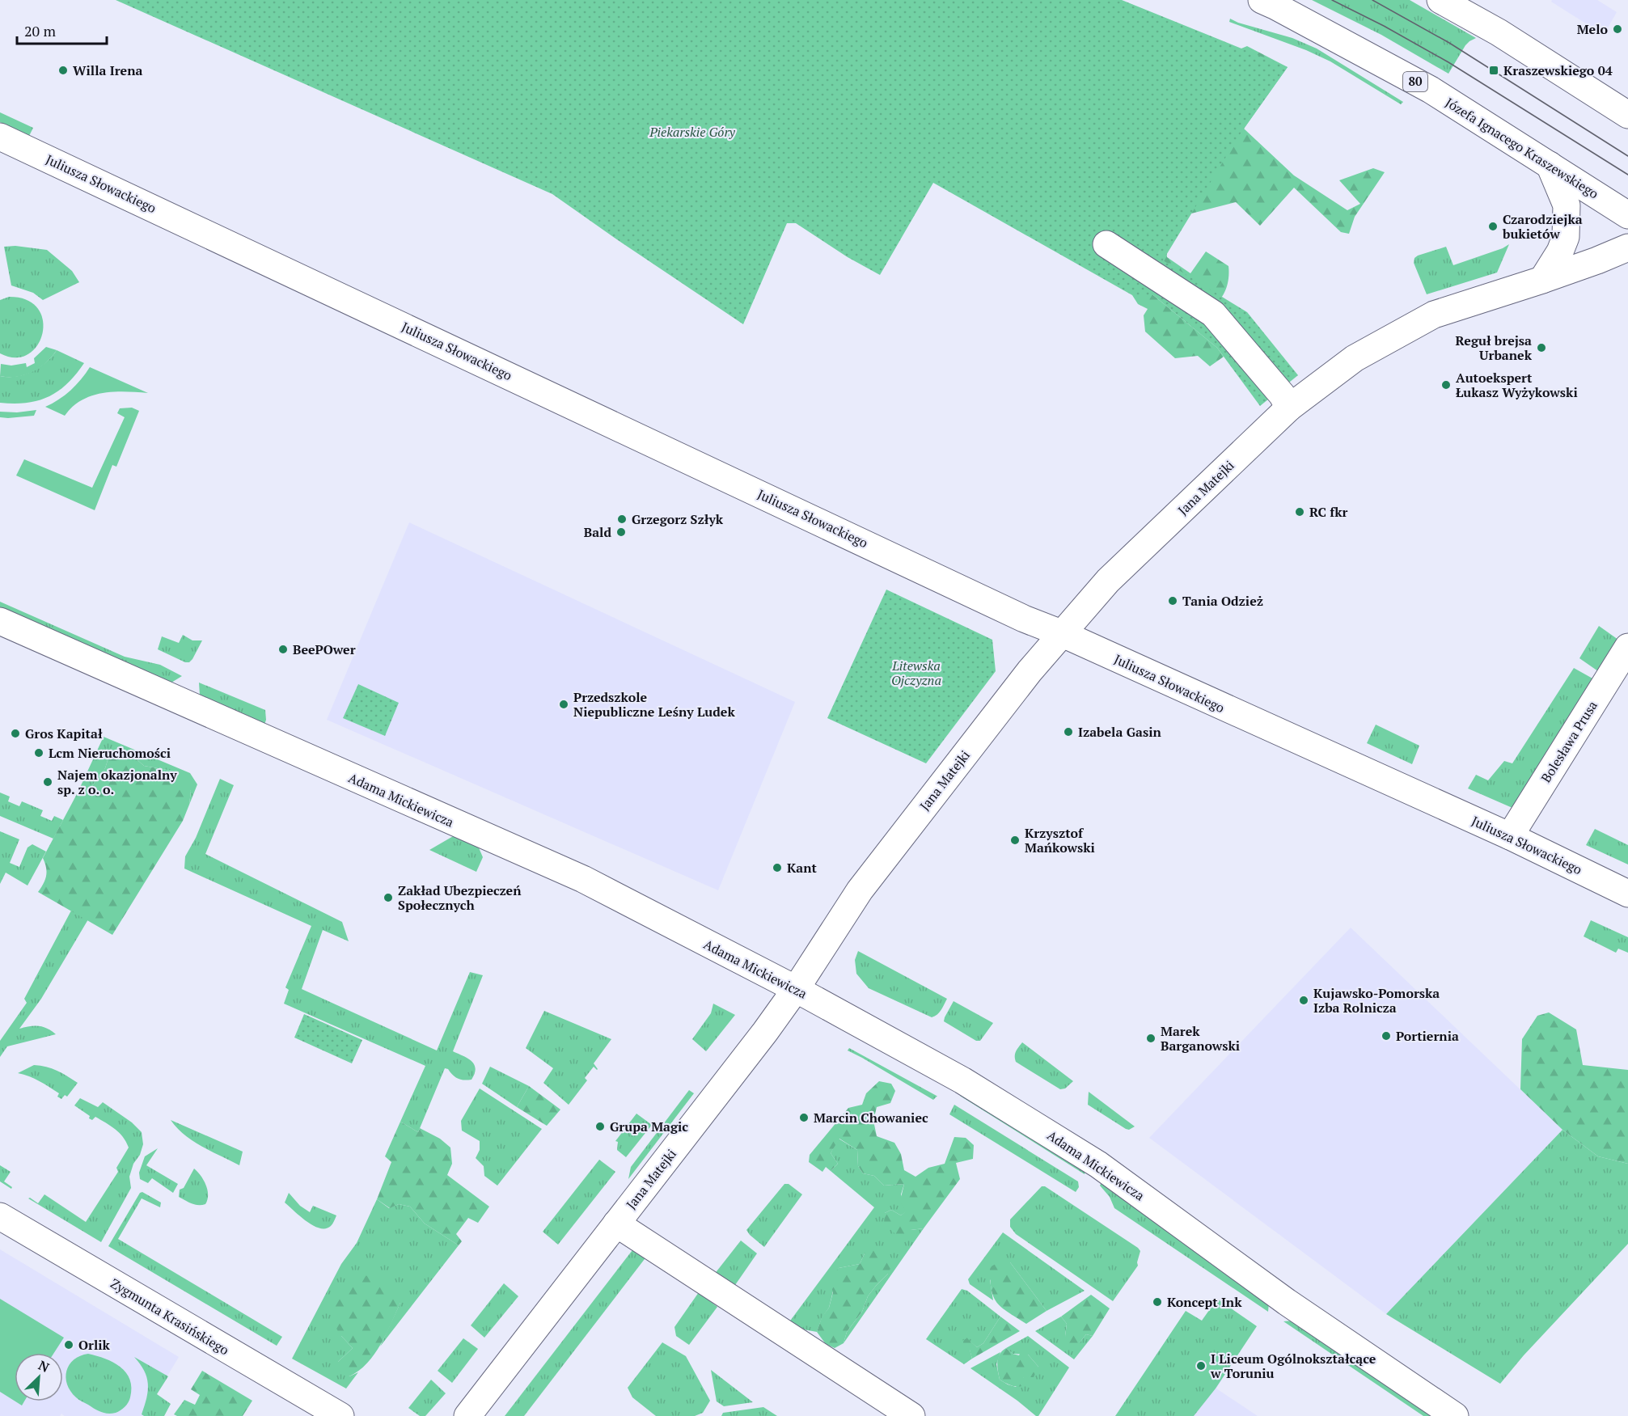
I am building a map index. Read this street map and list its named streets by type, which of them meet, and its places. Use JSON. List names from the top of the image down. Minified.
{"streets":{"street":["80","Józefa Ignacego Kraszewskiego","Juliusza Słowackiego","Jana Matejki","Bolesława Prusa","Adama Mickiewicza","Zygmunta Krasińskiego"]},"crossings":[["Juliusza Słowackiego","Jana Matejki"],["Juliusza Słowackiego","Bolesława Prusa"],["Jana Matejki","Adama Mickiewicza"]],"parks":["Piekarskie Góry","Litewska Ojczyzna"],"places":{"other":["Melo","Willa Irena","Czarodziejka bukietów","Reguł brejsa Urbanek","Autoekspert Łukasz Wyżykowski","RC fkr","Grzegorz Szłyk","Bald","Tania Odzież","BeePOwer","Przedszkole Niepubliczne Leśny Ludek","Izabela Gasin","Gros Kapitał","Lcm Nieruchomości","Najem okazjonalny sp. z o. o.","Krzysztof Mańkowski","Kant","Zakład Ubezpieczeń Społecznych","Kujawsko-Pomorska Izba Rolnicza","Portiernia","Marek Barganowski","Marcin Chowaniec","Grupa Magic","Koncept Ink","Orlik","I Liceum Ogólnokształcące w Toruniu"],"transit":["Kraszewskiego 04"]},"scale_bar":"20 m","north":"top right"}
